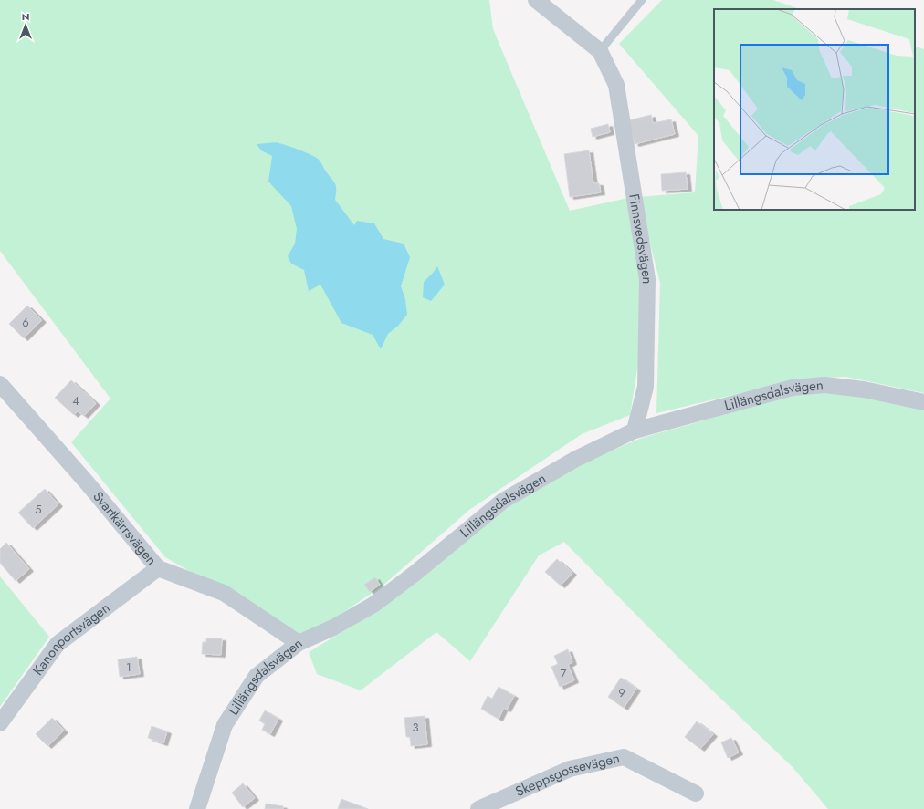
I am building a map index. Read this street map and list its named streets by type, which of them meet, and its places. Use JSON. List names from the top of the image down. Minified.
{"streets":{"street":["Finnsvedsvägen","Lillängsdalsvägen","Svartkärrsvägen","Kanonportsvägen","Skeppsgossevägen"]},"crossings":[["Finnsvedsvägen","Lillängsdalsvägen"],["Lillängsdalsvägen","Svartkärrsvägen"],["Svartkärrsvägen","Kanonportsvägen"]],"house_numbers":["6","4","5","1","7","9","3"],"north":"top"}
